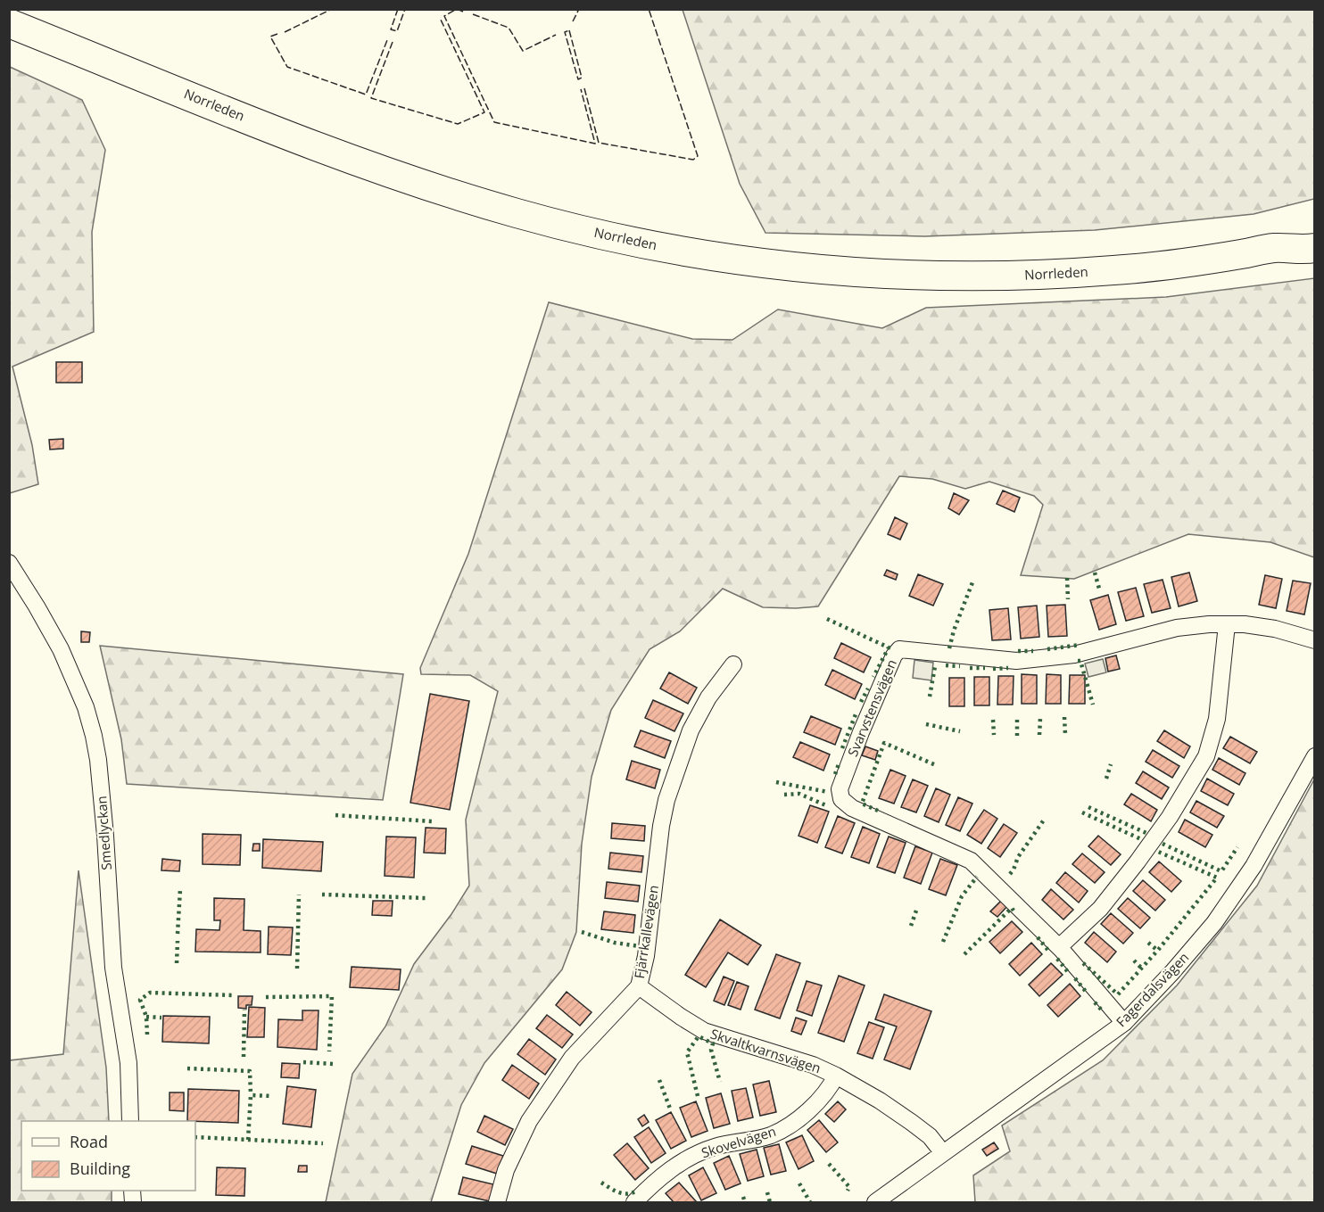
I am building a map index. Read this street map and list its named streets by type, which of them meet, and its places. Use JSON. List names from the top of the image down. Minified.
{"streets":{"highway":["Norrleden"],"street":["Svarvstensvägen","Smedlyckan","Fjärrkallevägen","Fagerdalsvägen","Skvaltkvarnsvägen","Skovelvägen"]},"crossings":[["Svarvstensvägen","Fagerdalsvägen"],["Fjärrkallevägen","Skvaltkvarnsvägen"],["Fagerdalsvägen","Skvaltkvarnsvägen"],["Skvaltkvarnsvägen","Skovelvägen"]],"legend":["Road","Building"]}
